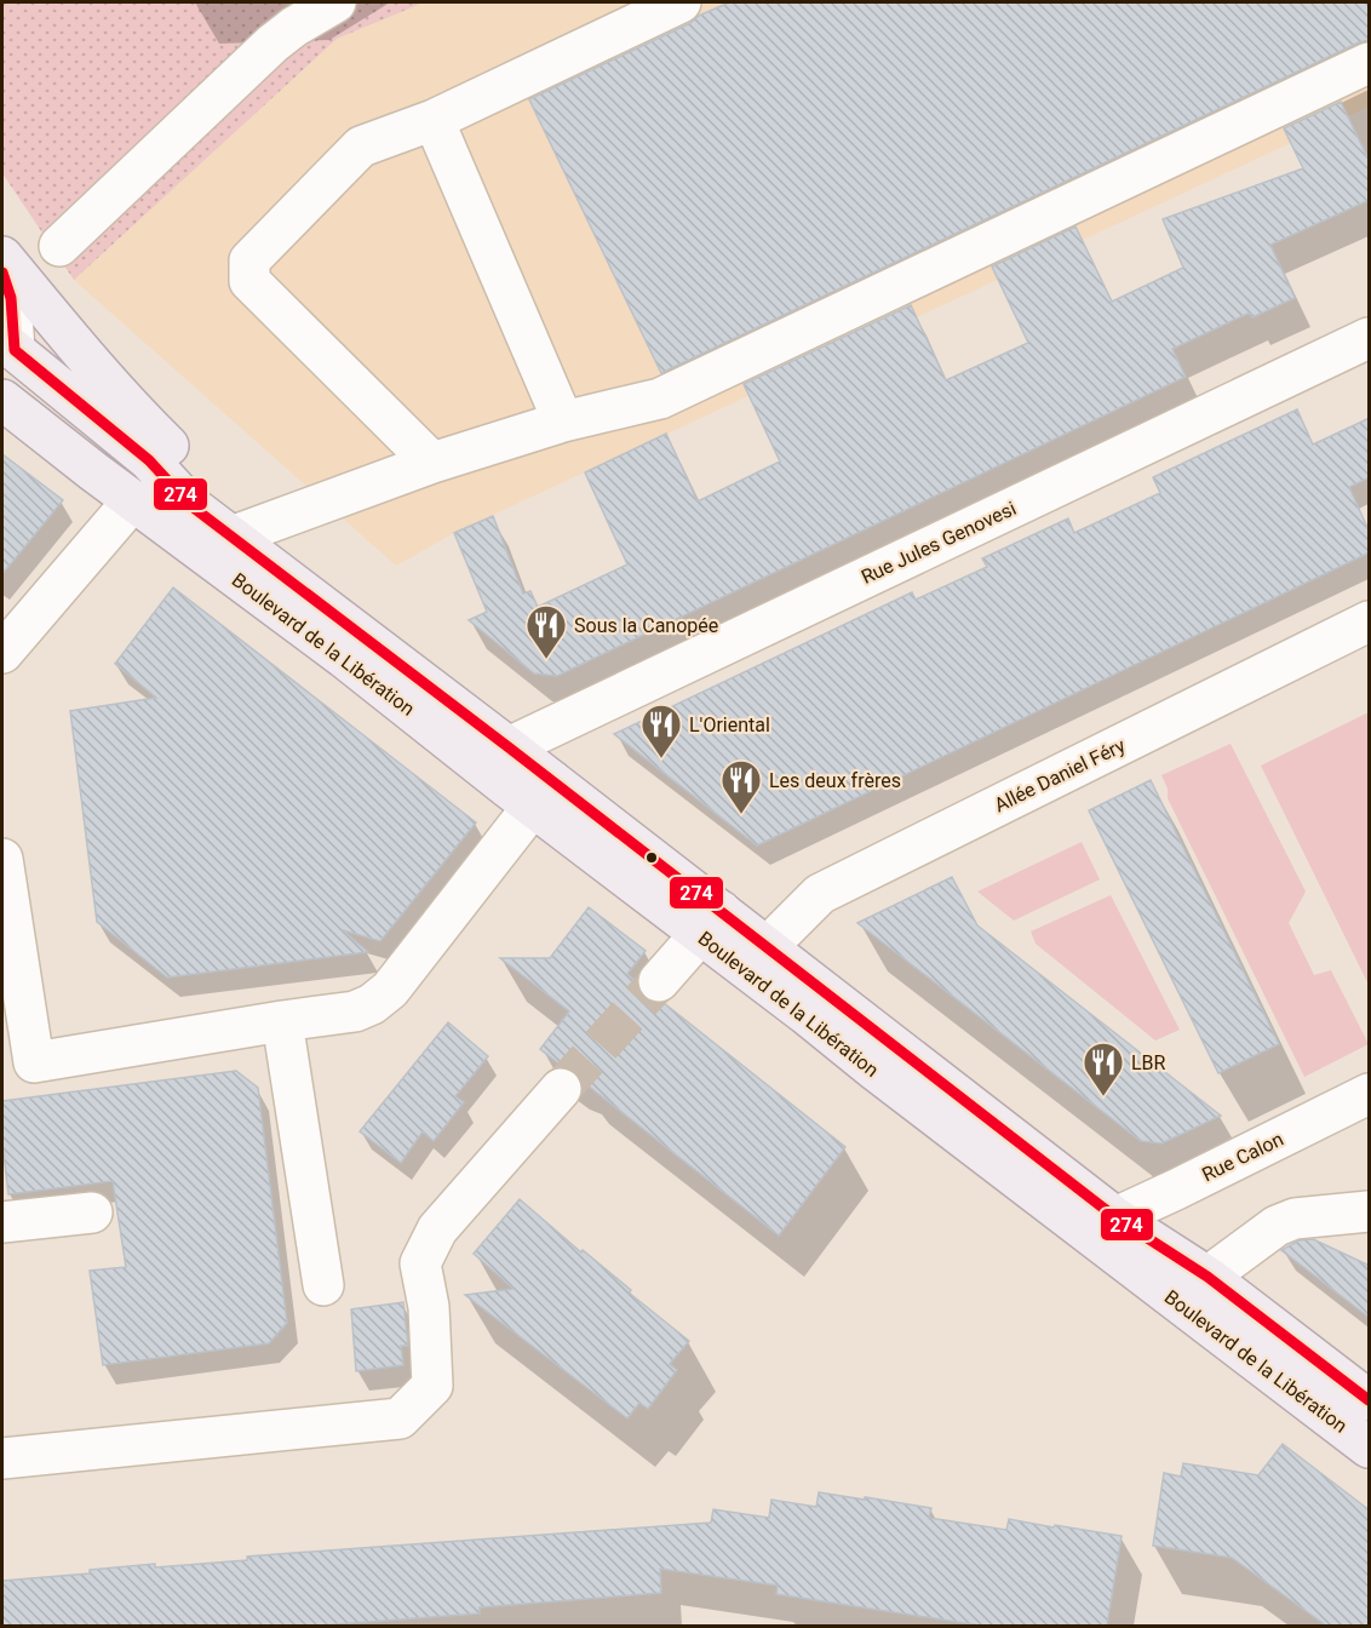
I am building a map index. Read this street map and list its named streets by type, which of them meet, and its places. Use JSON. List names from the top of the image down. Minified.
{"streets":{"main road":["Boulevard de la Libération"],"street":["Rue Jules Genovesi","Allée Daniel Féry","Rue Calon"]},"crossings":[["Rue Jules Genovesi","Boulevard de la Libération"],["Boulevard de la Libération","Allée Daniel Féry"],["Boulevard de la Libération","Rue Calon"]],"places":{"restaurant":["Sous la Canopée","L'Oriental","Les deux frères","LBR"]},"lines":["transit line 274"]}
